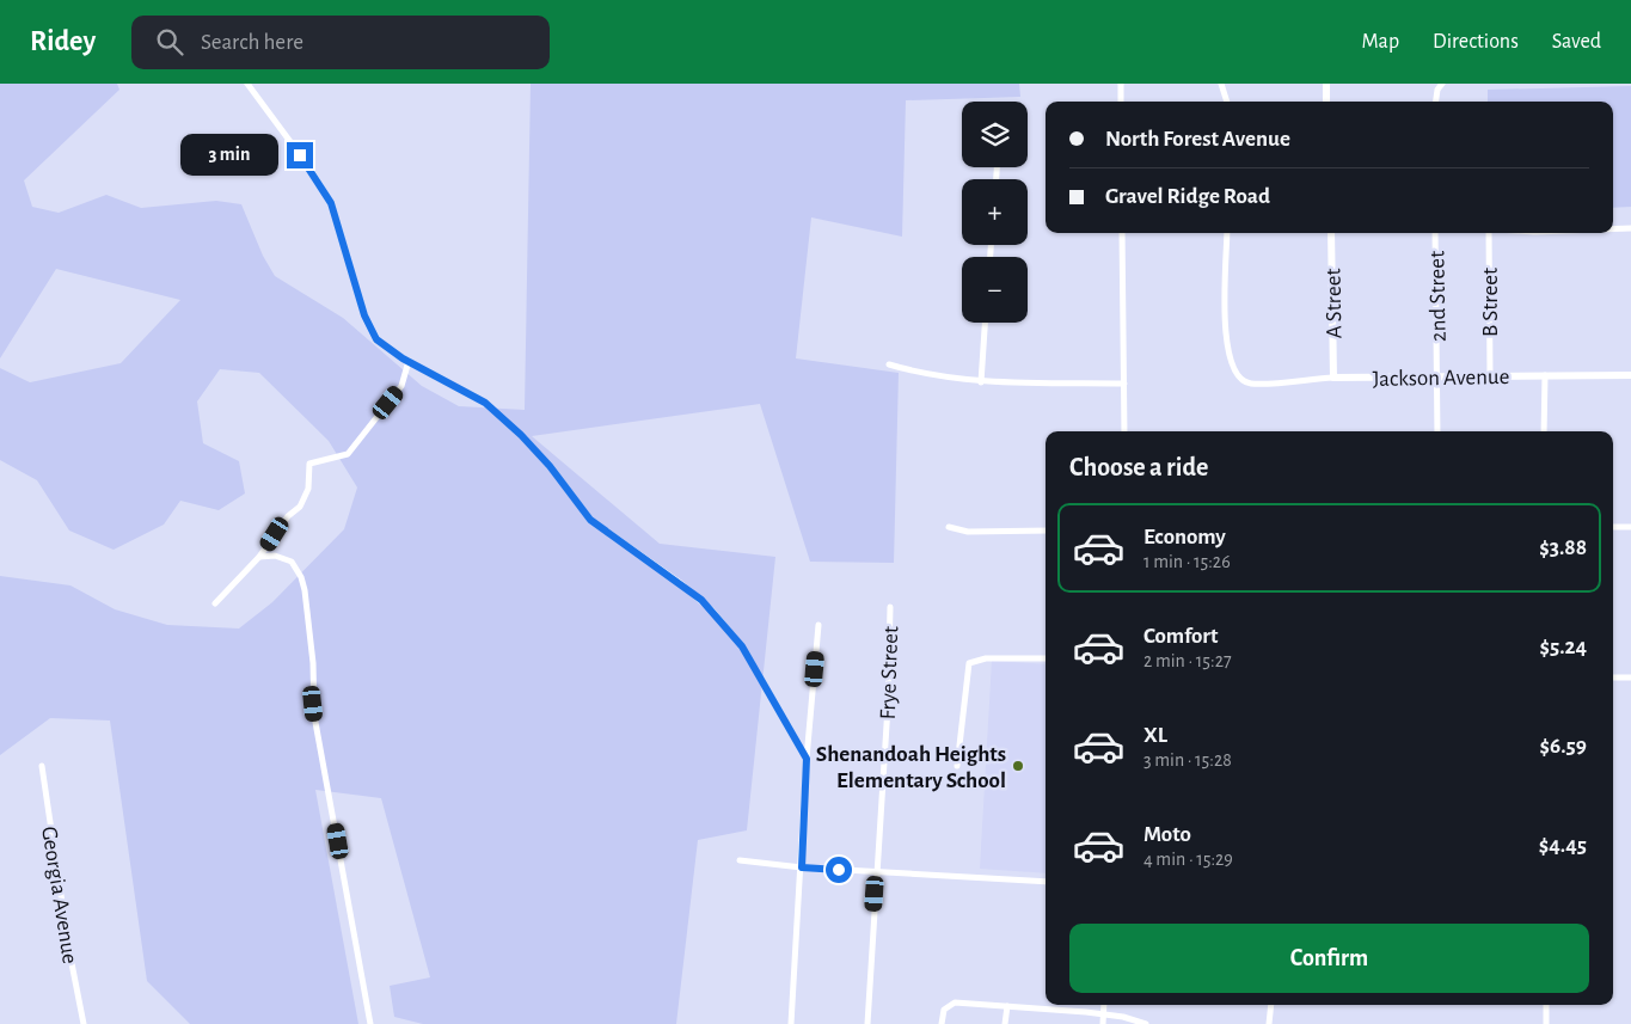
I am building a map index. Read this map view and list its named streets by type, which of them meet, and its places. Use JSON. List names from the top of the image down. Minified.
{"streets":{"street":["2nd Street","B Street","A Street","Jackson Avenue","Frye Street","Georgia Avenue"]},"crossings":[["2nd Street","Jackson Avenue"],["B Street","Jackson Avenue"],["A Street","Jackson Avenue"]],"places":["Shenandoah Heights Elementary School"],"page":{"header":"Ridey","search":"Search here","nav":["Map","Directions","Saved"],"map_buttons":["+","−"],"banner":["North Forest Avenue","Gravel Ridge Road"],"bubble":"3 min","heading":"Choose a ride","list":[{"name":"Economy","note":"1 min · 15:26","value":"$3.88"},{"name":"Comfort","note":"2 min · 15:27","value":"$5.24"},{"name":"XL","note":"3 min · 15:28","value":"$6.59"},{"name":"Moto","note":"4 min · 15:29","value":"$4.45"}],"buttons":"Confirm"}}
